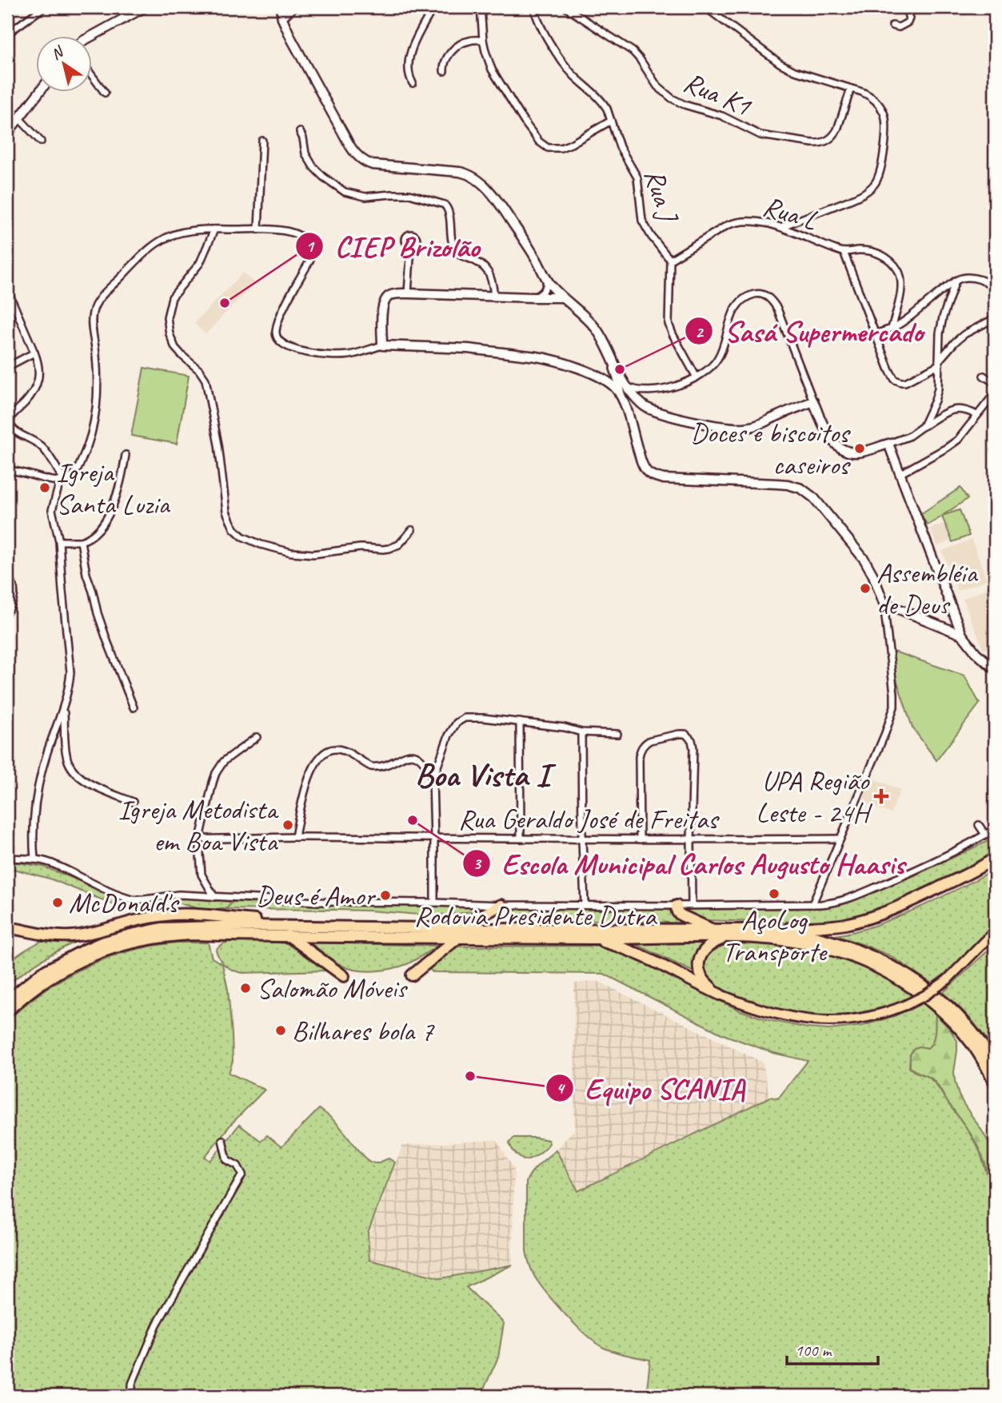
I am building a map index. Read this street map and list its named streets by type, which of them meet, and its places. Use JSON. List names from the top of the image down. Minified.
{"streets":{"highway":["Rodovia Presidente Dutra"],"street":["Rua K1","Rua J","Rua L","Rua Geraldo José de Freitas"]},"crossings":[["Rua K1","Rua L"],["Rua J","Rua L"]],"districts":["Boa Vista I"],"places":{"other":["CIEP Brizolão","Sasá Supermercado","Doces e biscoitos caseiros","Igreja Santa Luzia","Assembléia de Deus","Escola Municipal Carlos Augusto Haasis","Igreja Metodista em Boa Vista","AçoLog Transporte","Deus é Amor","McDonald's","Salomão Móveis","Bilhares bola 7","Equipo SCANIA"],"health":["UPA Região Leste - 24H"]},"scale_bar":"100 m","north":"top left"}
